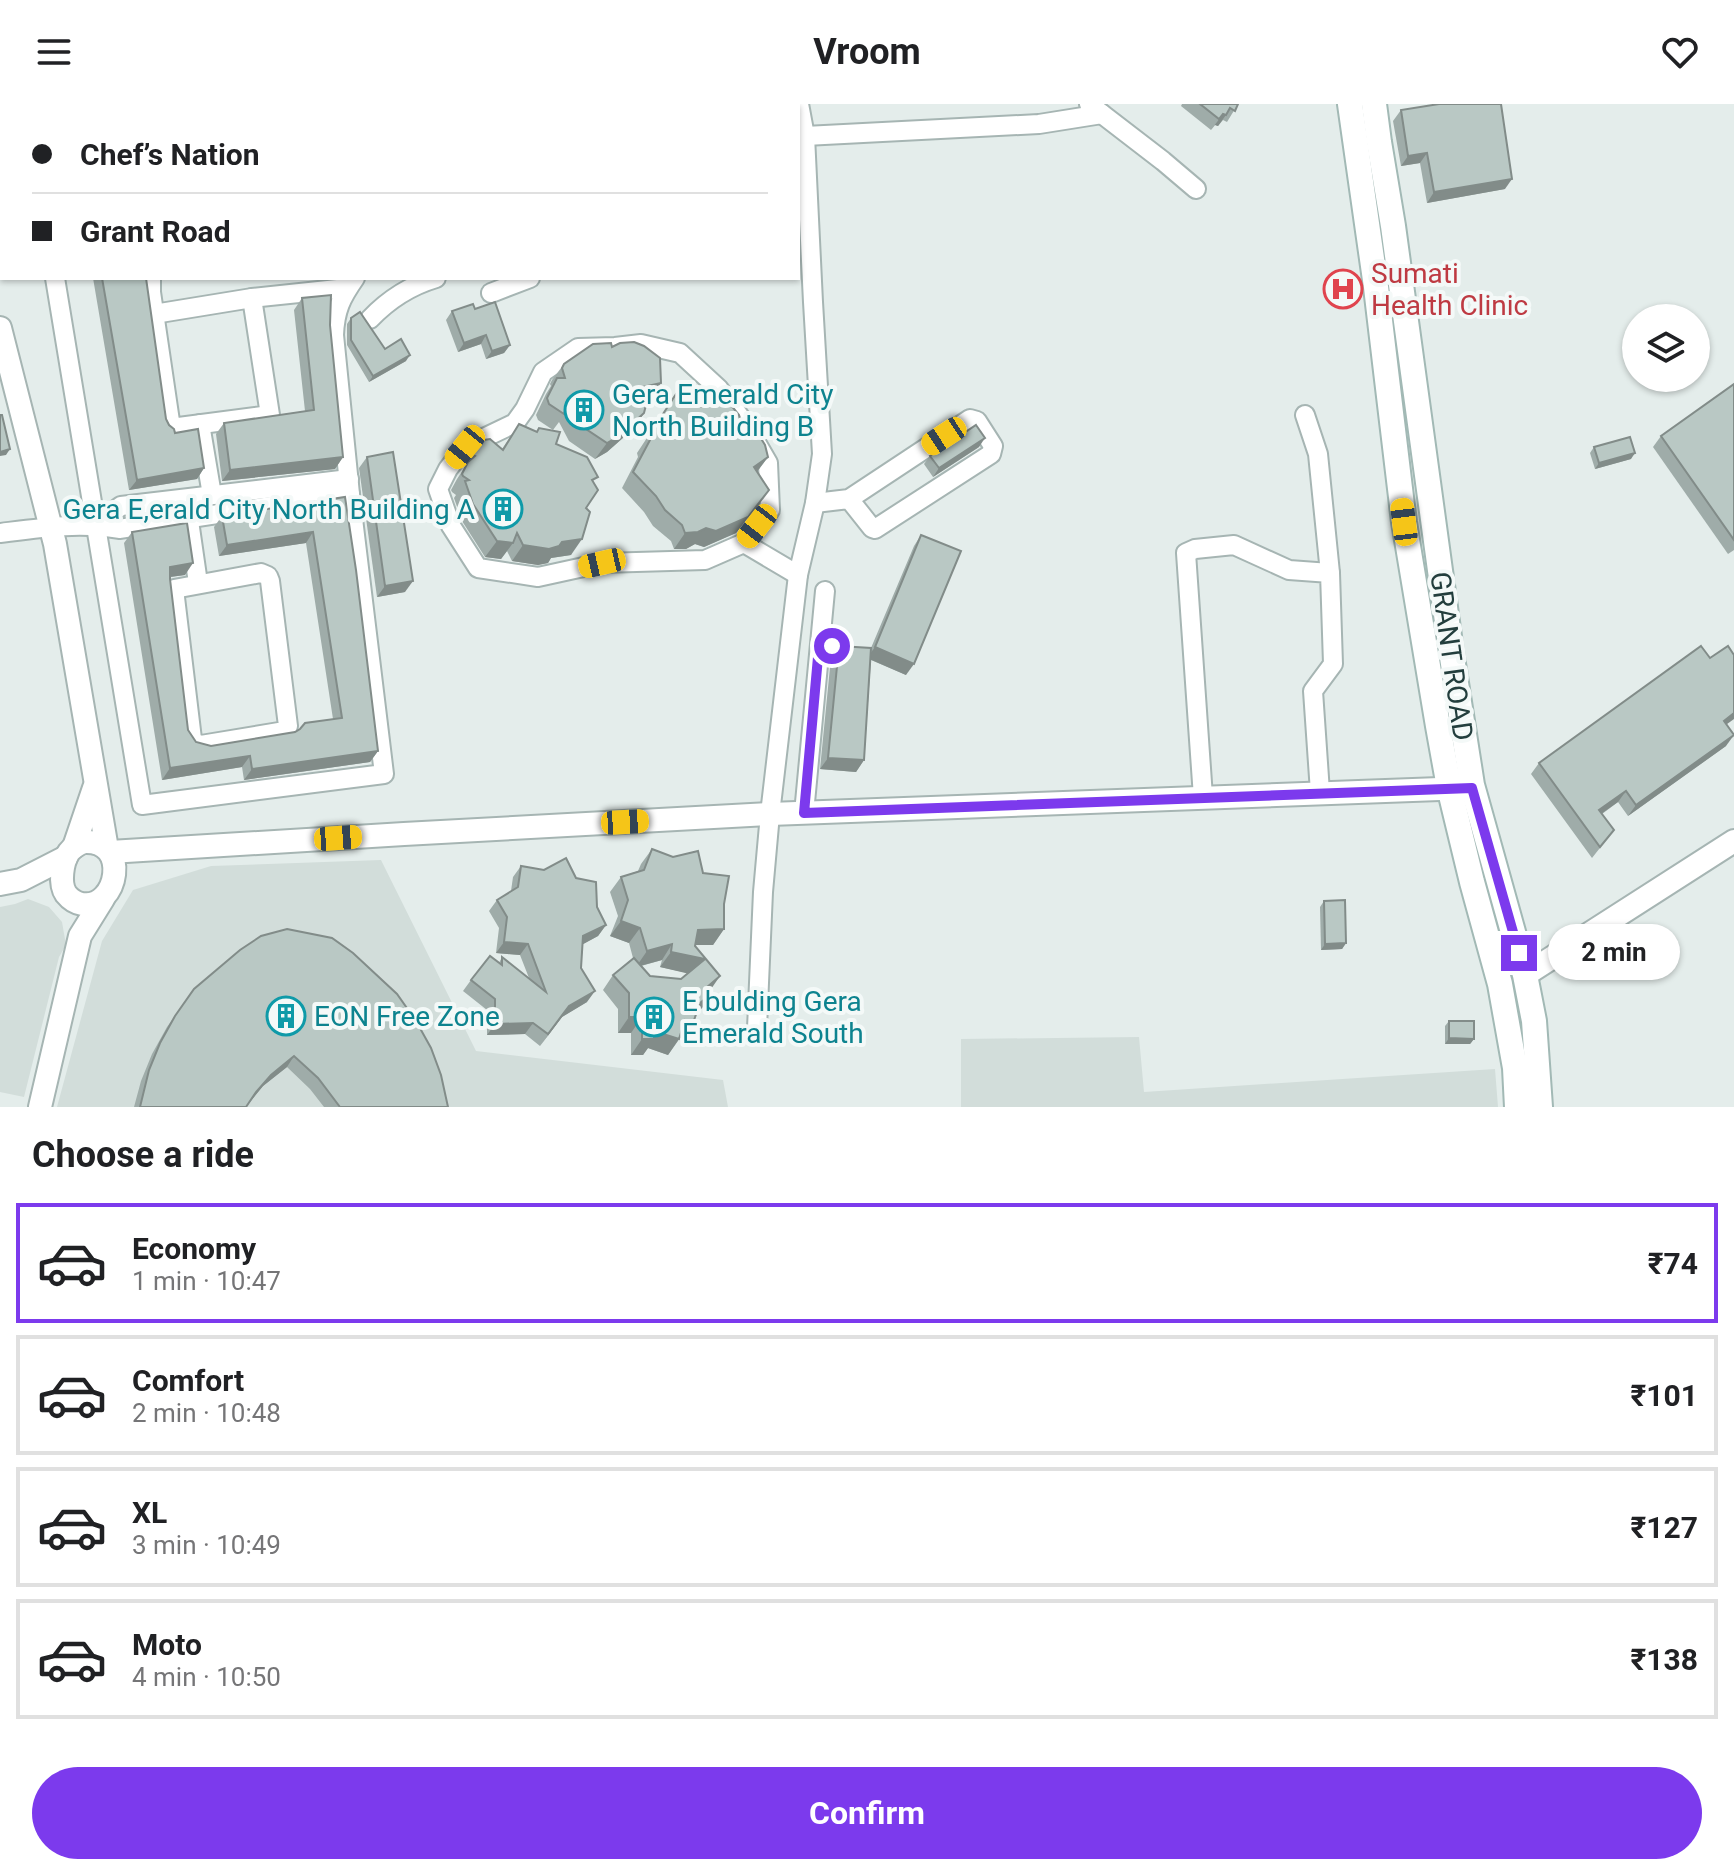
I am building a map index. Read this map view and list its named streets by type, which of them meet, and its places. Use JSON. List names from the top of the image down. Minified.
{"streets":{"main road":["GRANT ROAD"]},"places":{"hospital":["Sumati Health Clinic"],"building":["Gera Emerald City North Building B","Gera E,erald City North Building A","EON Free Zone","E bulding Gera Emerald South"]},"page":{"header":"Vroom","banner":["Chef’s Nation","Grant Road"],"bubble":"2 min","heading":"Choose a ride","list":[{"name":"Economy","note":"1 min · 10:47","value":"₹74"},{"name":"Comfort","note":"2 min · 10:48","value":"₹101"},{"name":"XL","note":"3 min · 10:49","value":"₹127"},{"name":"Moto","note":"4 min · 10:50","value":"₹138"}],"buttons":"Confirm"}}
